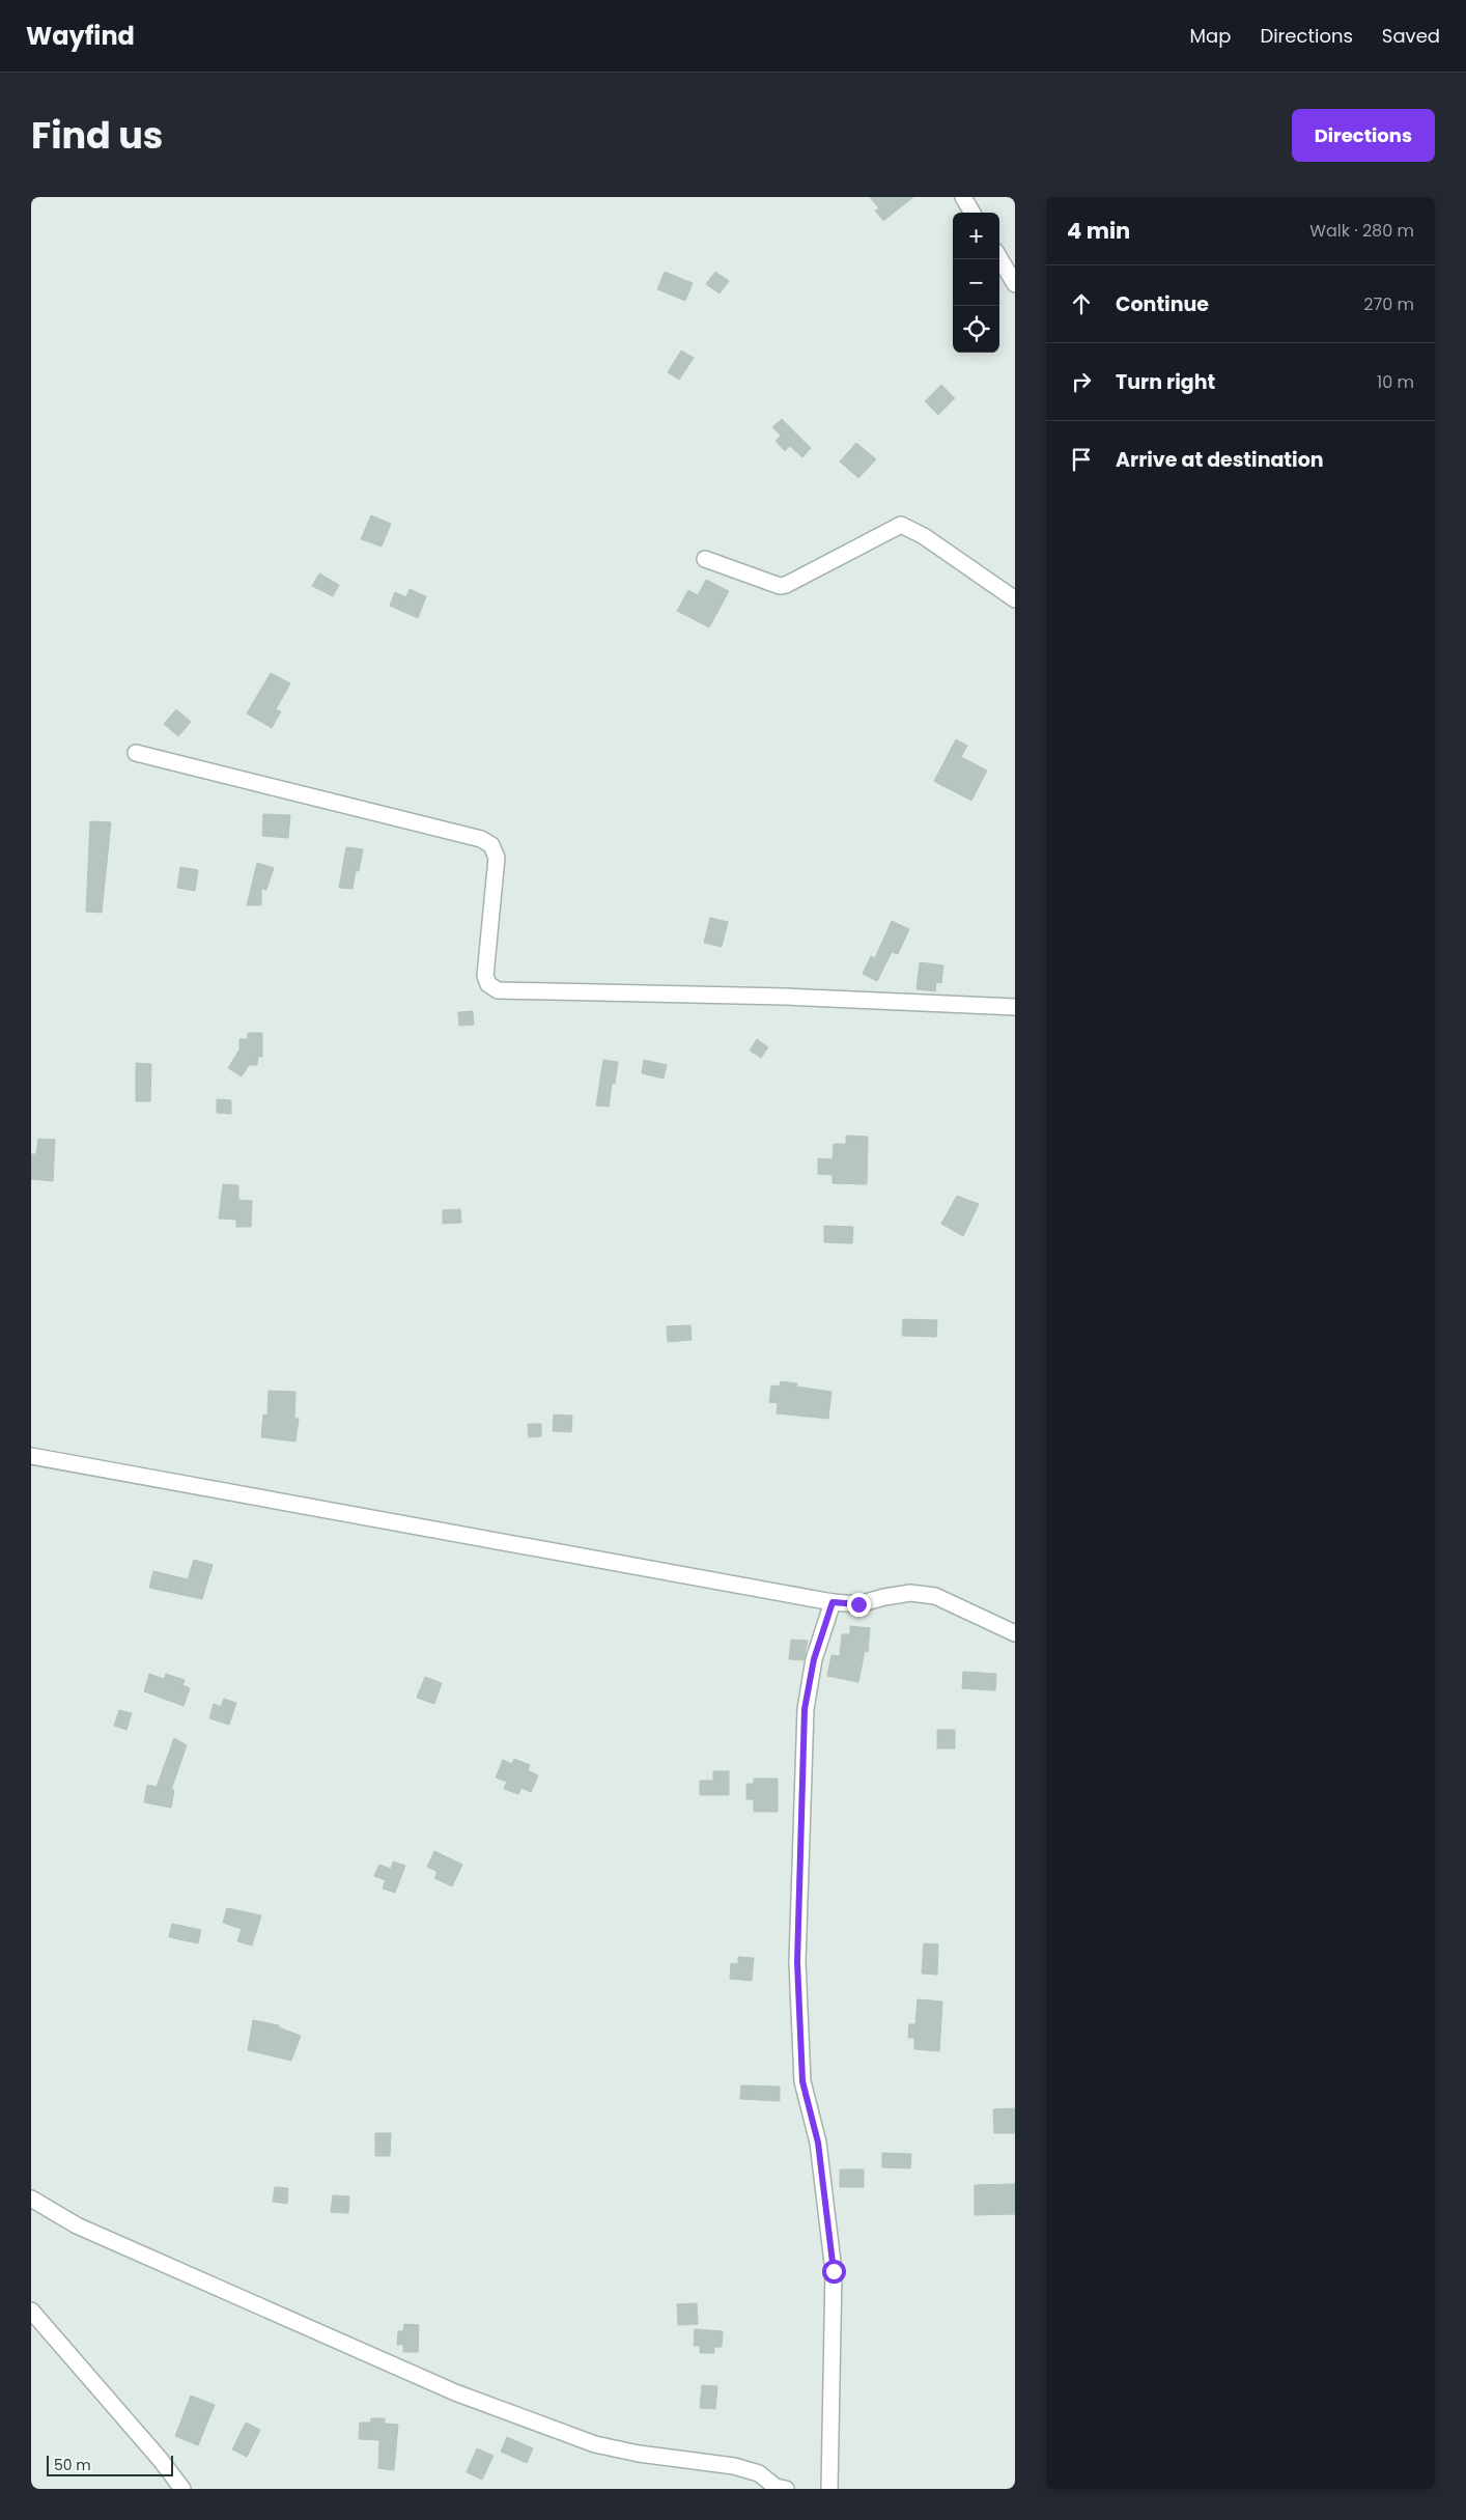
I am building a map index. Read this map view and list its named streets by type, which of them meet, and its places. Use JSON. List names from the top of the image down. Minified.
{"scale_bar":"50 m","page":{"header":"Wayfind","nav":["Map","Directions","Saved"],"title":"Find us","buttons":"Directions","heading":["4 min","Walk · 280 m"],"map_buttons":["+","−"],"list":[["Continue","270 m"],["Turn right","10 m"],"Arrive at destination"],"scale":"50 m"}}
